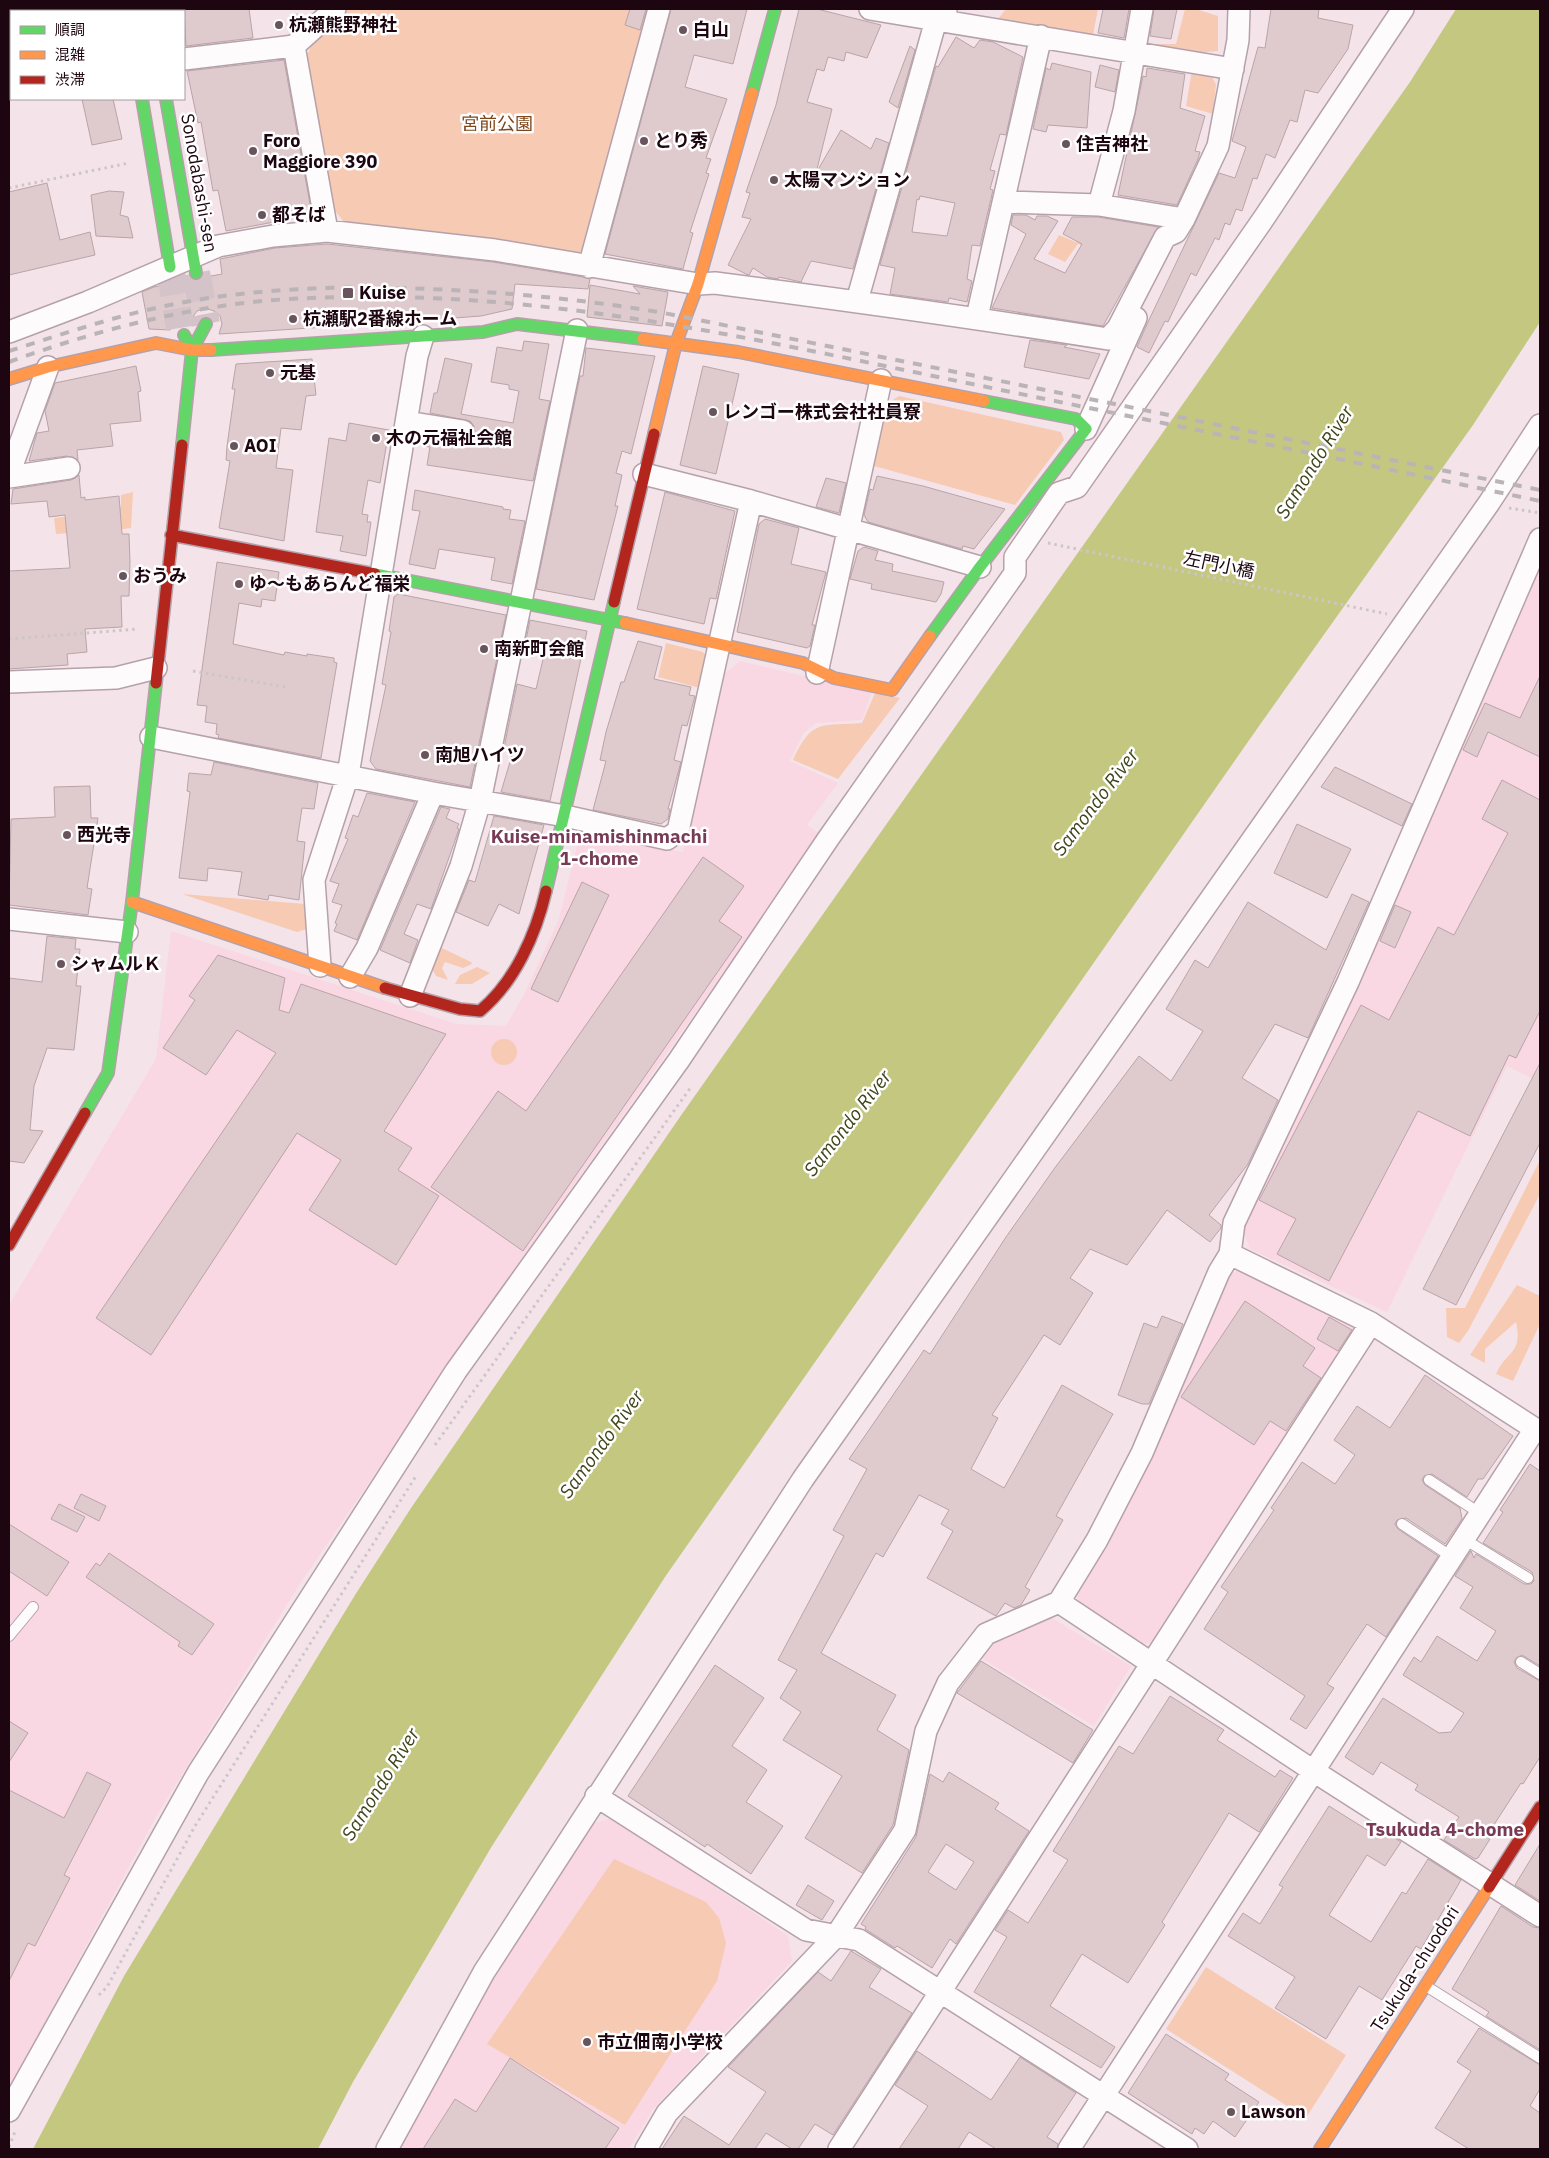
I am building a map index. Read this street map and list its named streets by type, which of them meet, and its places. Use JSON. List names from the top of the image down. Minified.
{"streets":{"main road":["Sonodabashi-sen","Tsukuda-chuodori"],"path":["左門小橋"]},"districts":["Kuise-minamishinmachi 1-chome","Tsukuda 4-chome"],"water":["Samondo River"],"parks":["宮前公園"],"places":{"other":["杭瀬熊野神社","白山","とり秀","住吉神社","Foro Maggiore 390","太陽マンション","都そば","杭瀬駅2番線ホーム","元基","レンゴー株式会社社員寮","木の元福祉会館","AOI","おうみ","ゆ～もあらんど福栄","南新町会館","南旭ハイツ","西光寺","シャムルＫ","市立佃南小学校","Lawson"],"transit":["Kuise"]},"legend":["順調","混雑","渋滞"]}
